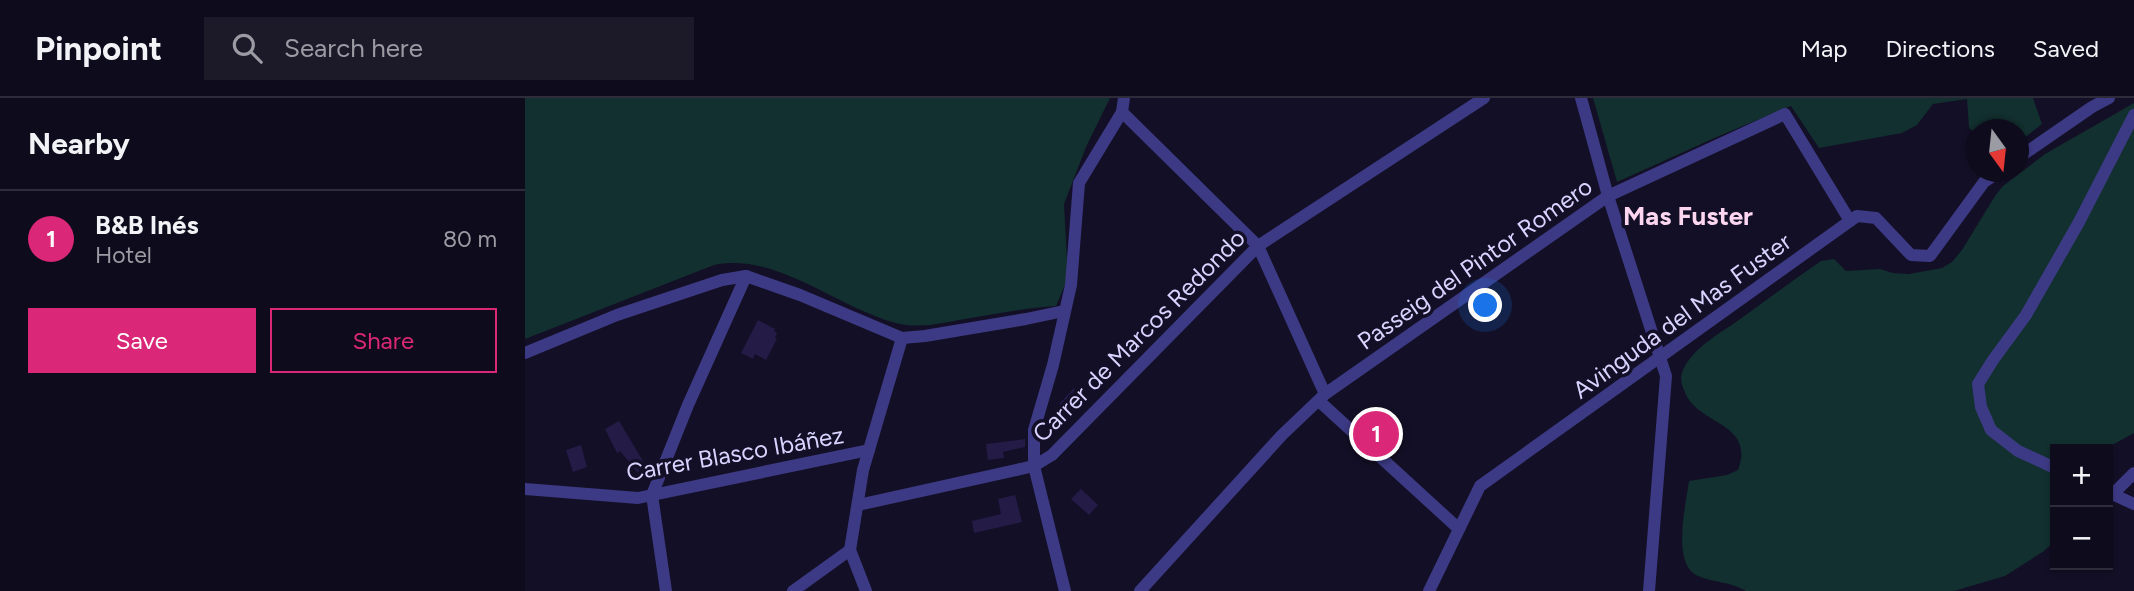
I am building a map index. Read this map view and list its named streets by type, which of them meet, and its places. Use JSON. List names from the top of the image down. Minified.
{"streets":{"street":["Passeig del Pintor Romero","Avinguda del Mas Fuster","Carrer de Marcos Redondo","Carrer Blasco Ibáñez"]},"crossings":[["Passeig del Pintor Romero","Avinguda del Mas Fuster"]],"districts":["Mas Fuster"],"north":"bottom","page":{"header":"Pinpoint","search":"Search here","nav":["Map","Directions","Saved"],"heading":"Nearby","list":[{"mark":"1","name":"B&B Inés","note":"Hotel","value":"80 m"}],"buttons":["Save","Share"],"pins":"1","map_buttons":["+","−"]}}
